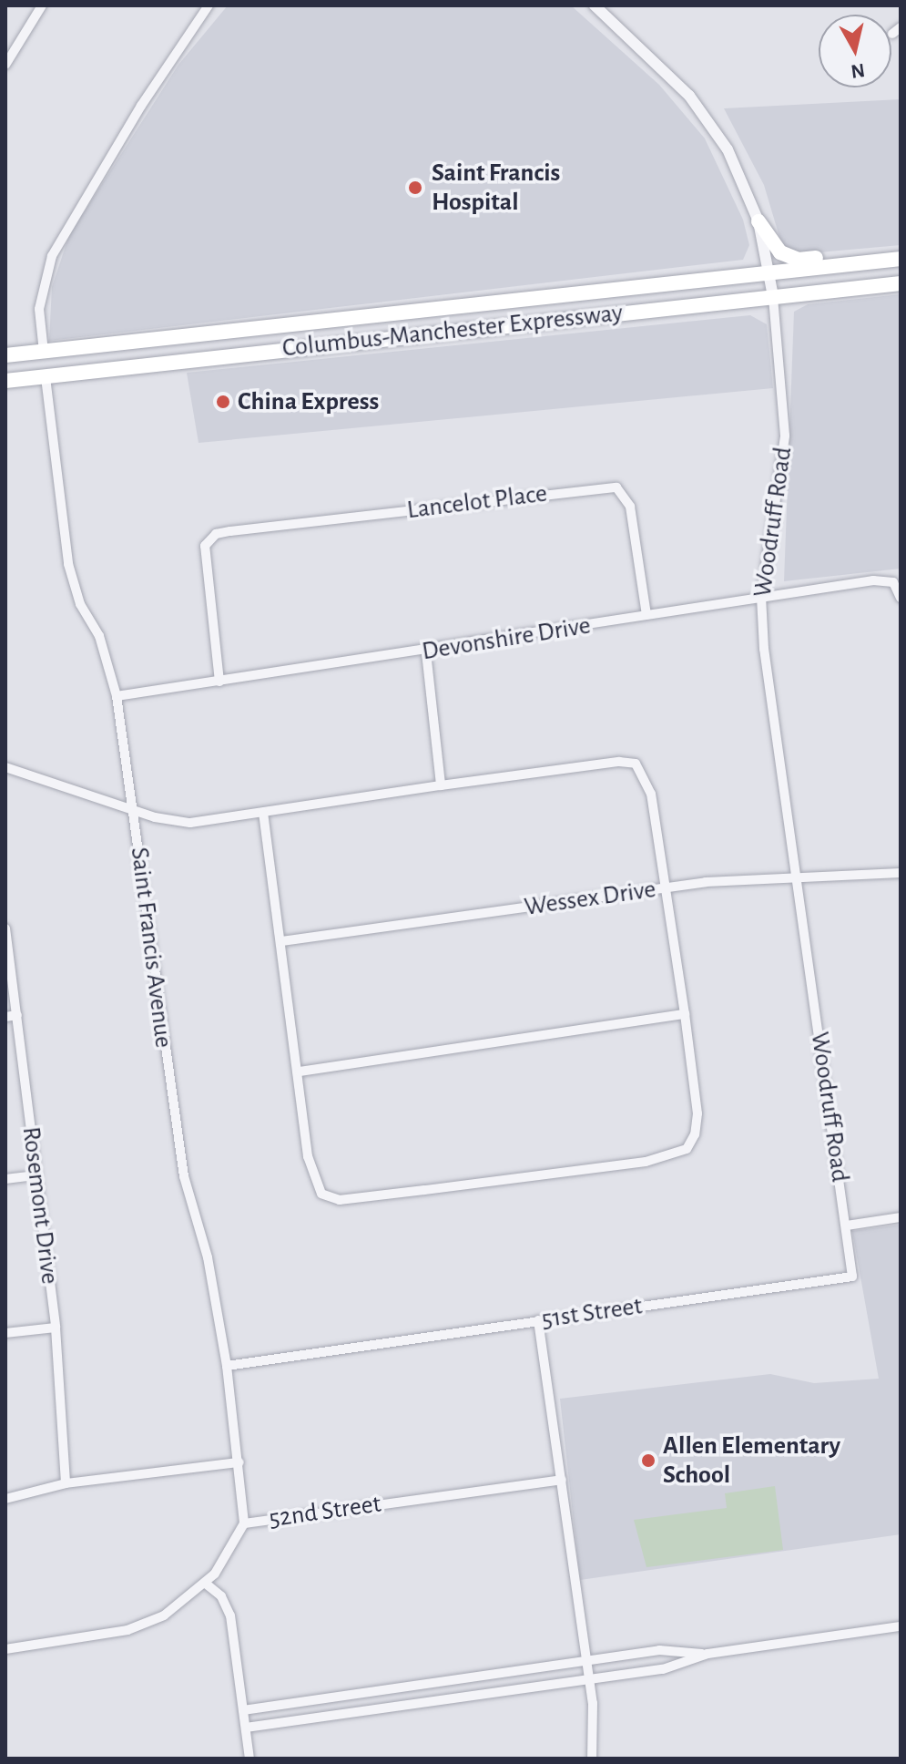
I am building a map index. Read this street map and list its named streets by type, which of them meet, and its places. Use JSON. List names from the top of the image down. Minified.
{"streets":{"main road":["Columbus-Manchester Expressway"],"street":["Lancelot Place","Woodruff Road","Devonshire Drive","Wessex Drive","Saint Francis Avenue","Rosemont Drive","51st Street","52nd Street"]},"crossings":[["Columbus-Manchester Expressway","Woodruff Road"],["Columbus-Manchester Expressway","Saint Francis Avenue"],["Lancelot Place","Devonshire Drive"],["Woodruff Road","Devonshire Drive"],["Woodruff Road","Wessex Drive"],["Woodruff Road","51st Street"],["Devonshire Drive","Saint Francis Avenue"],["Saint Francis Avenue","51st Street"],["Saint Francis Avenue","52nd Street"]],"places":["Saint Francis Hospital","China Express","Allen Elementary School"],"north":"bottom"}
